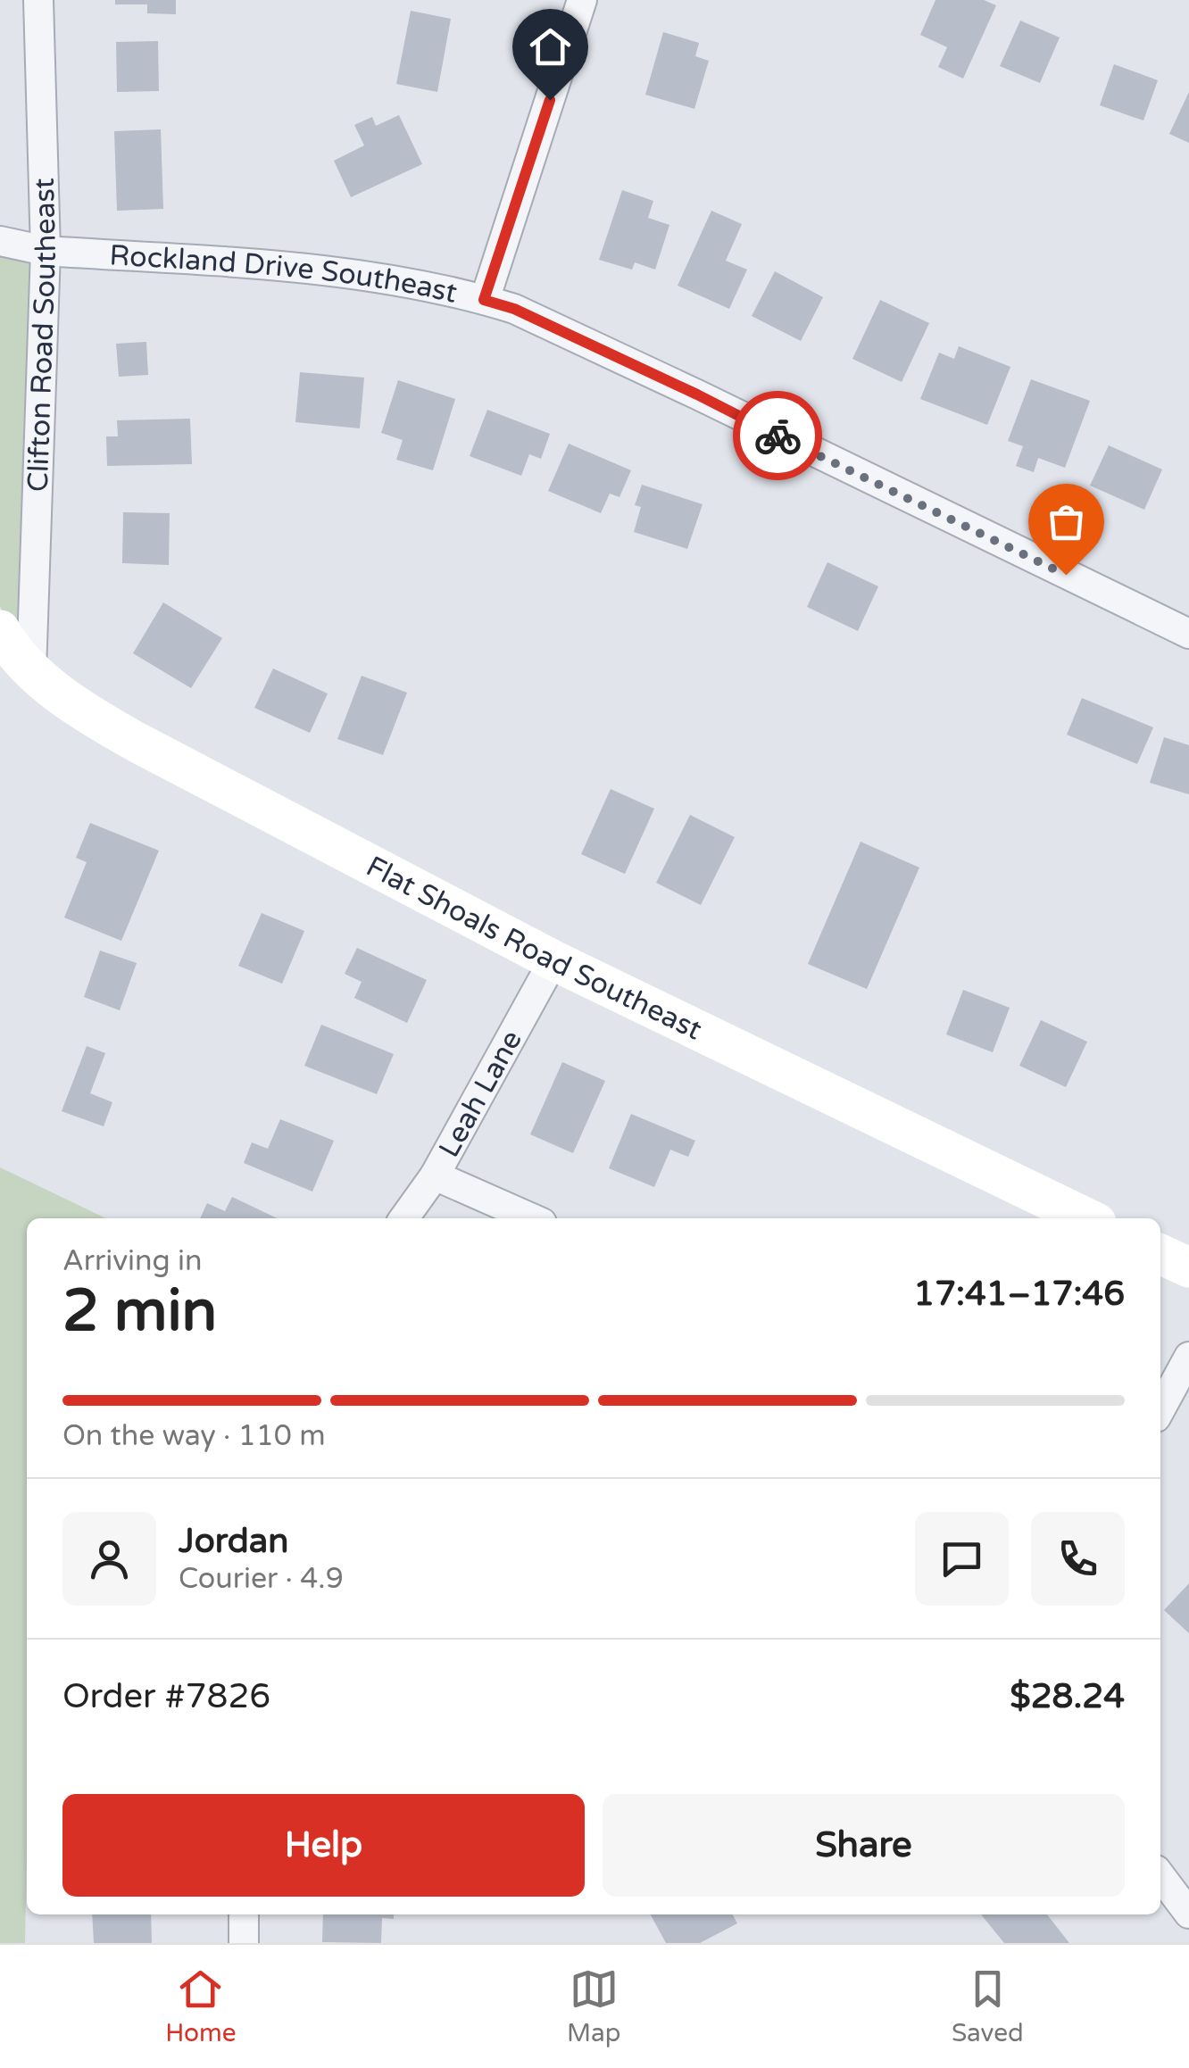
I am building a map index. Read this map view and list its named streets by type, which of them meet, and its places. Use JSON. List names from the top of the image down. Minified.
{"streets":{"street":["Rockland Drive Southeast","Clifton Road Southeast","Flat Shoals Road Southeast","Leah Lane"]},"crossings":[["Rockland Drive Southeast","Clifton Road Southeast"],["Clifton Road Southeast","Flat Shoals Road Southeast"],["Flat Shoals Road Southeast","Leah Lane"]],"page":{"heading":["2 min","Arriving in","17:41–17:46"],"panel":["Jordan","Courier · 4.9","Order #7826","$28.24"],"bar":"On the way · 110 m","buttons":["Help","Share"],"tabs":["Home","Map","Saved"]}}
